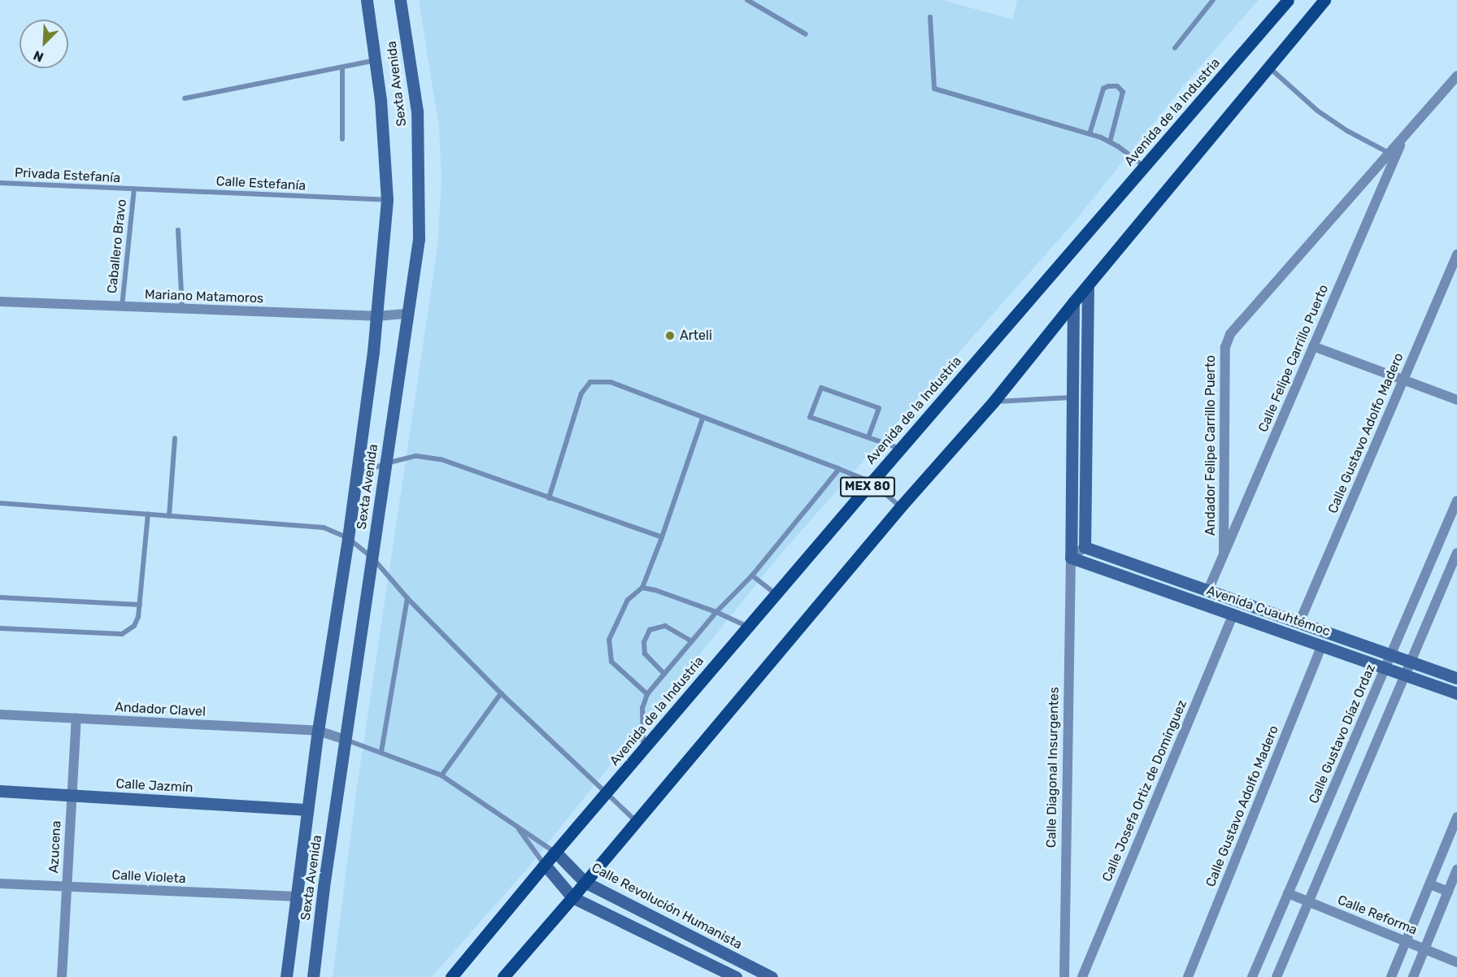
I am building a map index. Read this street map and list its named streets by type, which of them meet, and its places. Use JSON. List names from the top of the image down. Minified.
{"streets":{"main road":["Avenida de la Industria","MEX 80"],"street":["Sexta Avenida","Mariano Matamoros","Calle Felipe Carrillo Puerto","Calle Gustavo Adolfo Madero","Andador Felipe Carrillo Puerto","Avenida Cuauhtémoc","Andador Clavel","Calle Gustavo Díaz Ordaz","Calle Diagonal Insurgentes","Calle Jazmín","Calle Josefa Ortiz de Domínguez","Azucena","Calle Violeta","Calle Revolución Humanista","Calle Reforma"],"lane":["Privada Estefanía","Calle Estefanía","Caballero Bravo"]},"crossings":[["Sexta Avenida","Calle Estefanía"],["Sexta Avenida","Mariano Matamoros"],["Sexta Avenida","Andador Clavel"],["Sexta Avenida","Calle Jazmín"],["Sexta Avenida","Calle Violeta"],["Avenida de la Industria","Calle Revolución Humanista"],["Privada Estefanía","Calle Estefanía"],["Privada Estefanía","Caballero Bravo"],["Calle Estefanía","Caballero Bravo"],["Caballero Bravo","Mariano Matamoros"],["Calle Felipe Carrillo Puerto","Andador Felipe Carrillo Puerto"],["Calle Felipe Carrillo Puerto","Avenida Cuauhtémoc"],["Calle Gustavo Adolfo Madero","Avenida Cuauhtémoc"],["MEX 80","Calle Diagonal Insurgentes"],["MEX 80","Calle Revolución Humanista"],["Avenida Cuauhtémoc","Calle Gustavo Díaz Ordaz"],["Avenida Cuauhtémoc","Calle Diagonal Insurgentes"],["Avenida Cuauhtémoc","Calle Josefa Ortiz de Domínguez"],["Andador Clavel","Azucena"],["Calle Gustavo Díaz Ordaz","Calle Reforma"],["Calle Jazmín","Azucena"],["Azucena","Calle Violeta"]],"places":["Arteli"],"north":"bottom left"}
